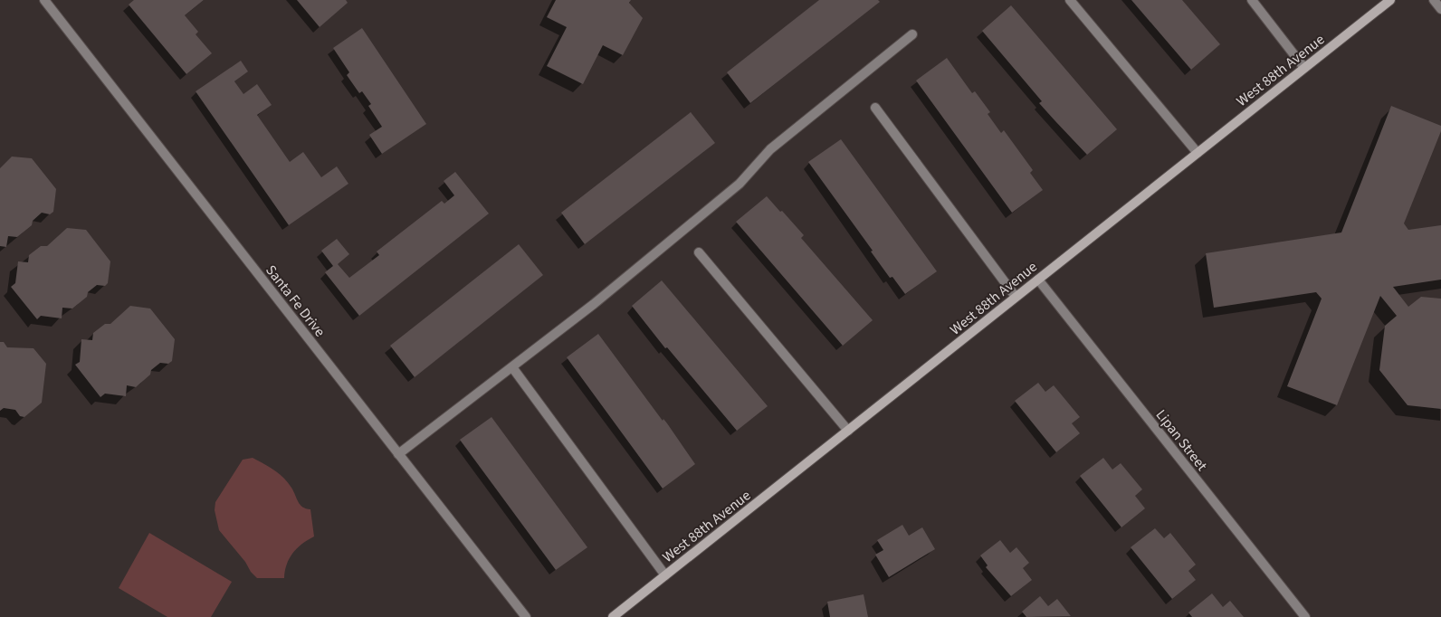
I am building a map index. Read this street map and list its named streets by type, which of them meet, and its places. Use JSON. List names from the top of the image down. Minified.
{"streets":{"main road":["West 88th Avenue"],"street":["Santa Fe Drive","Lipan Street"]},"crossings":[["West 88th Avenue","Lipan Street"]]}
